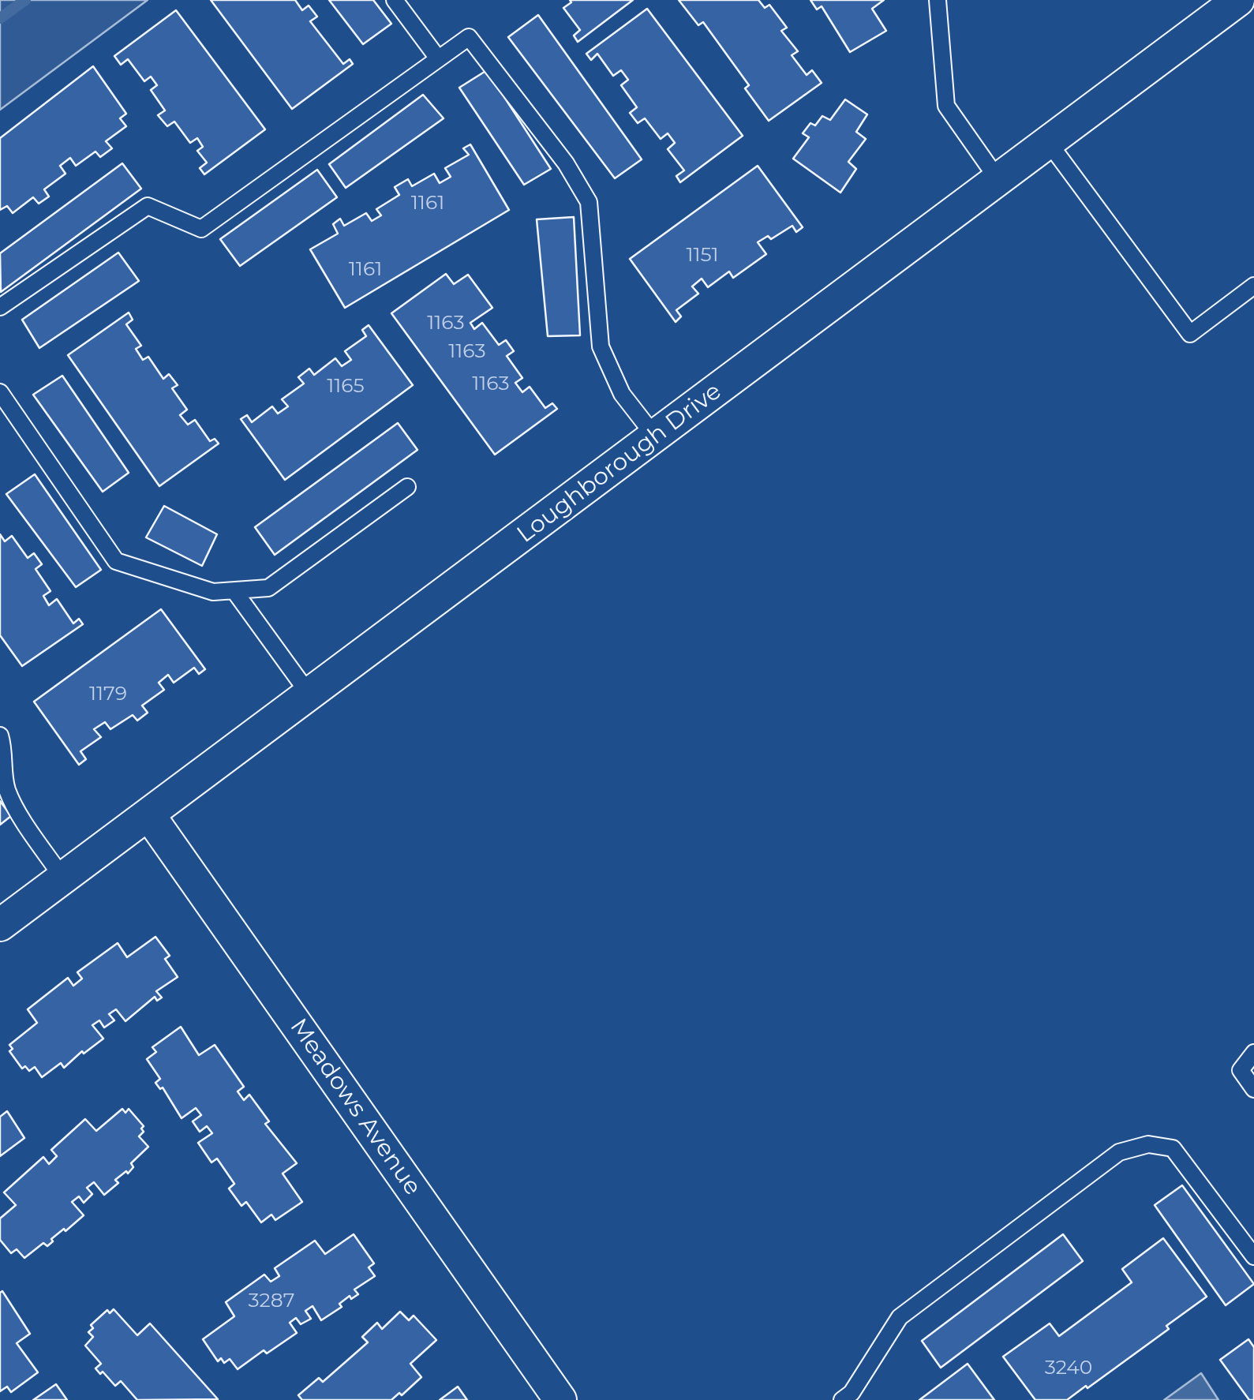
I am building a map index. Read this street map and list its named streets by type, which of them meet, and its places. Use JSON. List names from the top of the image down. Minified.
{"streets":{"street":["Loughborough Drive","Meadows Avenue"]},"crossings":[["Loughborough Drive","Meadows Avenue"]],"house_numbers":["1161","1151","1161","1163","1163","1163","1165","1179","3287","3240"]}
